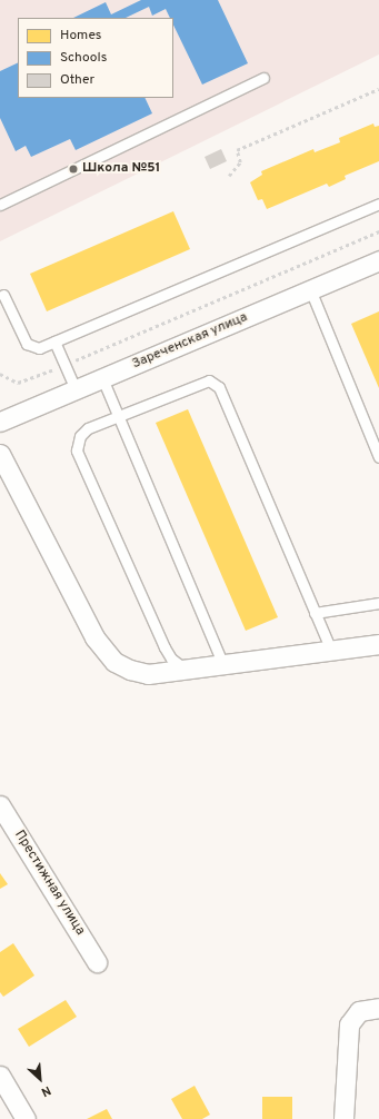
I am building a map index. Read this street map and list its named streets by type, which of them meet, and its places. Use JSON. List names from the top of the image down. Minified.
{"streets":{"street":["Зареченская улица","Престижная улица"]},"places":["Школа №51"],"legend":["Homes","Schools","Other"],"north":"bottom right"}
